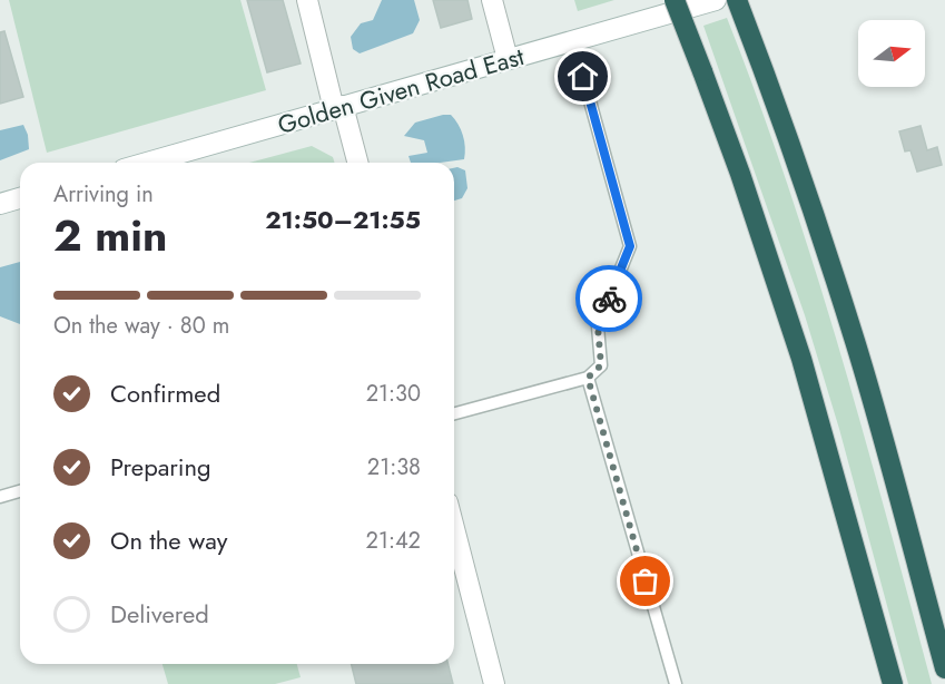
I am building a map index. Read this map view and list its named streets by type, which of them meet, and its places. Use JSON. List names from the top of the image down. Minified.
{"streets":{"street":["Golden Given Road East"]},"north":"right","page":{"heading":["2 min","Arriving in","21:50–21:55"],"bar":"On the way · 80 m","list":[["Confirmed","21:30"],["Preparing","21:38"],["On the way","21:42"],"Delivered"]}}
